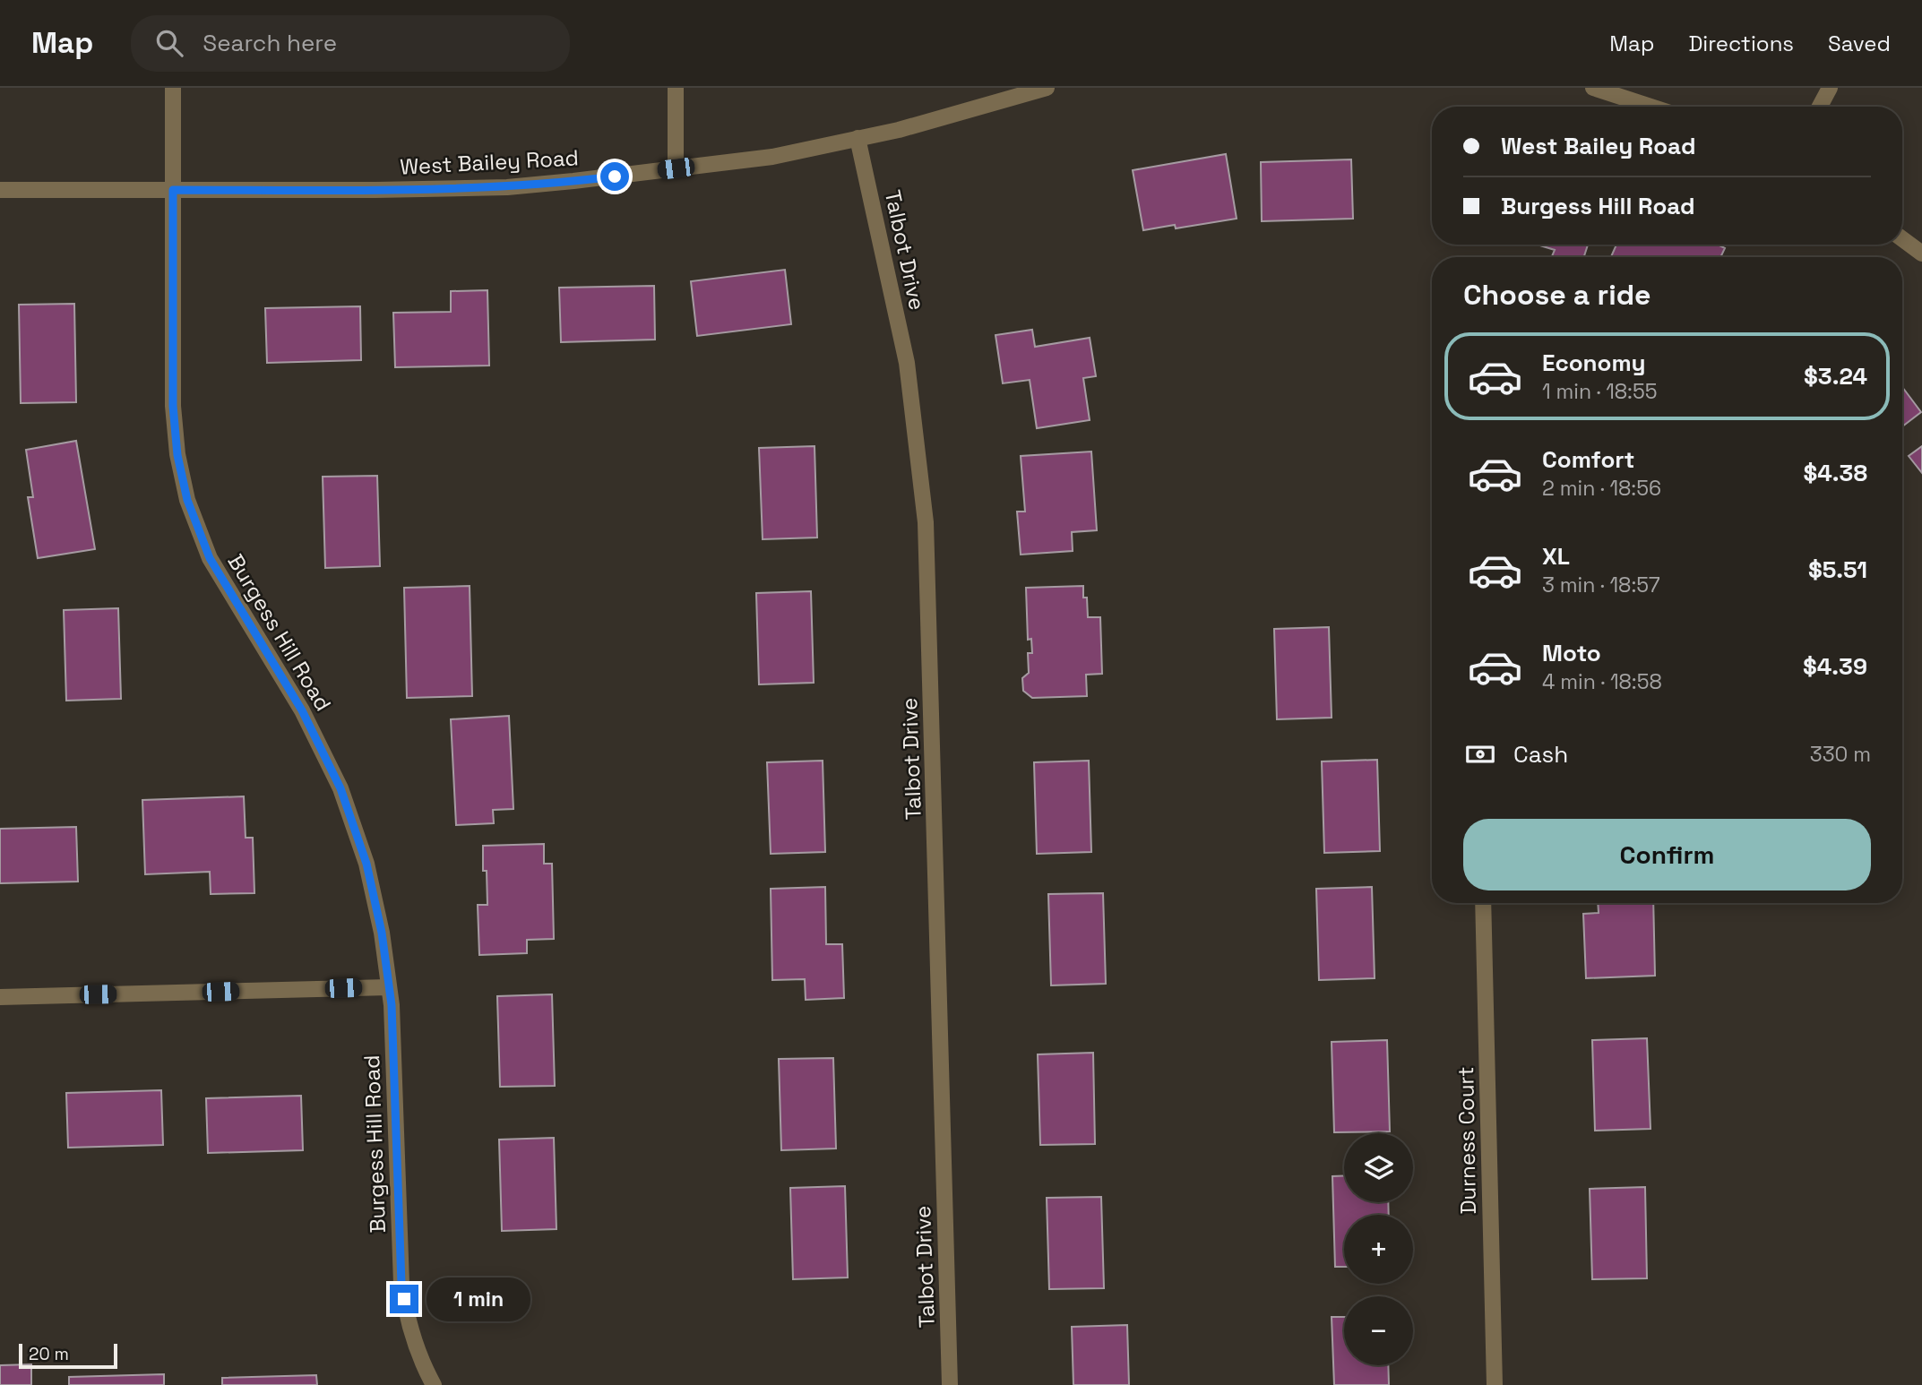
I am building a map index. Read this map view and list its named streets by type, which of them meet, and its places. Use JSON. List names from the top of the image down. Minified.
{"streets":{"street":["West Bailey Road","Talbot Drive","Burgess Hill Road","Durness Court"]},"crossings":[["West Bailey Road","Talbot Drive"],["West Bailey Road","Burgess Hill Road"]],"scale_bar":"20 m","page":{"header":"Map","search":"Search here","nav":["Map","Directions","Saved"],"banner":["West Bailey Road","Burgess Hill Road"],"heading":"Choose a ride","list":[{"name":"Economy","note":"1 min · 18:55","value":"$3.24"},{"name":"Comfort","note":"2 min · 18:56","value":"$4.38"},{"name":"XL","note":"3 min · 18:57","value":"$5.51"},{"name":"Moto","note":"4 min · 18:58","value":"$4.39"}],"pay":["Cash","330 m"],"buttons":"Confirm","map_buttons":["+","−"],"bubble":"1 min","scale":"20 m"}}
